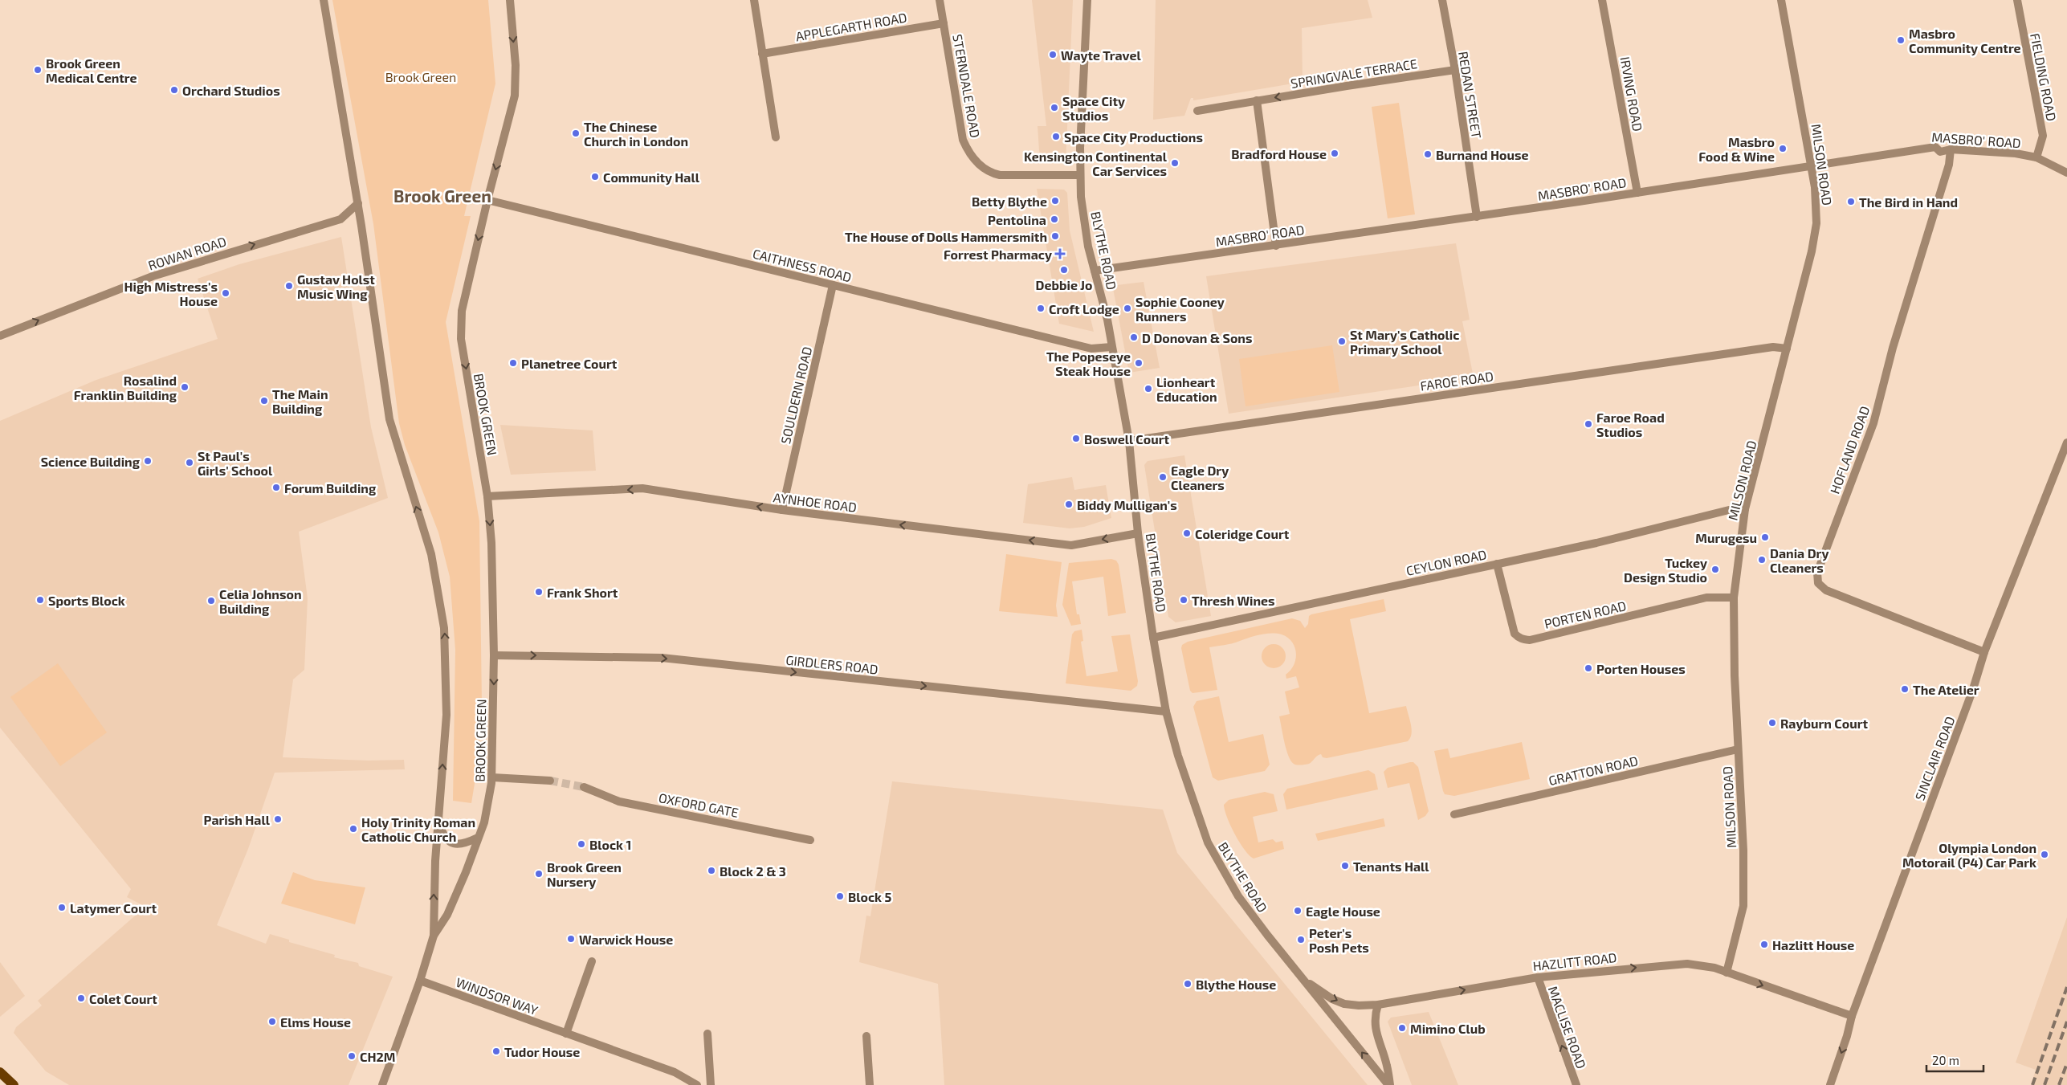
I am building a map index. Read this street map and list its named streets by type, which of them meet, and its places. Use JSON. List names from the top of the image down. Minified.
{"streets":{"street":["APPLEGARTH ROAD","SPRINGVALE TERRACE","FIELDING ROAD","STERNDALE ROAD","IRVING ROAD","REDAN STREET","MASBRO' ROAD","MILSON ROAD","BLYTHE ROAD","ROWAN ROAD","CAITHNESS ROAD","FAROE ROAD","SOULDERN ROAD","BROOK GREEN","HOFLAND ROAD","AYNHOE ROAD","CEYLON ROAD","PORTEN ROAD","GIRDLERS ROAD","SINCLAIR ROAD","GRATTON ROAD","OXFORD GATE","HAZLITT ROAD","WINDSOR WAY","MACLISE ROAD"]},"crossings":[["APPLEGARTH ROAD","STERNDALE ROAD"],["SPRINGVALE TERRACE","REDAN STREET"],["FIELDING ROAD","MASBRO' ROAD"],["STERNDALE ROAD","BLYTHE ROAD"],["IRVING ROAD","MASBRO' ROAD"],["REDAN STREET","MASBRO' ROAD"],["MASBRO' ROAD","MILSON ROAD"],["MASBRO' ROAD","BLYTHE ROAD"],["MASBRO' ROAD","HOFLAND ROAD"],["MILSON ROAD","FAROE ROAD"],["MILSON ROAD","CEYLON ROAD"],["MILSON ROAD","PORTEN ROAD"],["MILSON ROAD","GRATTON ROAD"],["MILSON ROAD","HAZLITT ROAD"],["BLYTHE ROAD","CAITHNESS ROAD"],["BLYTHE ROAD","FAROE ROAD"],["BLYTHE ROAD","AYNHOE ROAD"],["BLYTHE ROAD","CEYLON ROAD"],["BLYTHE ROAD","GIRDLERS ROAD"],["BLYTHE ROAD","HAZLITT ROAD"],["ROWAN ROAD","BROOK GREEN"],["CAITHNESS ROAD","SOULDERN ROAD"],["CAITHNESS ROAD","BROOK GREEN"],["SOULDERN ROAD","AYNHOE ROAD"],["BROOK GREEN","AYNHOE ROAD"],["BROOK GREEN","GIRDLERS ROAD"],["BROOK GREEN","WINDSOR WAY"],["HOFLAND ROAD","SINCLAIR ROAD"],["CEYLON ROAD","PORTEN ROAD"],["SINCLAIR ROAD","HAZLITT ROAD"],["HAZLITT ROAD","MACLISE ROAD"]],"one_way":["SPRINGVALE TERRACE","ROWAN ROAD","AYNHOE ROAD","GIRDLERS ROAD","HAZLITT ROAD","MACLISE ROAD"],"districts":["Brook Green"],"parks":["Brook Green"],"places":{"other":["Masbro Community Centre","Wayte Travel","Brook Green Medical Centre","Orchard Studios","Space City Studios","The Chinese Church in London","Space City Productions","Masbro Food & Wine","Bradford House","Burnand House","Kensington Continental Car Services","Community Hall","Betty Blythe","The Bird in Hand","Pentolina","The House of Dolls Hammersmith","Debbie Jo","Gustav Holst Music Wing","High Mistress's House","Croft Lodge","Sophie Cooney Runners","D Donovan & Sons","St Mary's Catholic Primary School","Planetree Court","The Popeseye Steak House","Rosalind Franklin Building","Lionheart Education","The Main Building","Faroe Road Studios","Boswell Court","Science Building","St Paul's Girls' School","Eagle Dry Cleaners","Forum Building","Biddy Mulligan's","Coleridge Court","Murugesu","Dania Dry Cleaners","Tuckey Design Studio","Frank Short","Sports Block","Thresh Wines","Celia Johnson Building","Porten Houses","The Atelier","Rayburn Court","Parish Hall","Holy Trinity Roman Catholic Church","Block 1","Olympia London Motorail (P4) Car Park","Tenants Hall","Block 2 & 3","Brook Green Nursery","Block 5","Latymer Court","Eagle House","Warwick House","Peter's Posh Pets","Hazlitt House","Blythe House","Colet Court","Elms House","Mimino Club","Tudor House","CH2M"],"health":["Forrest Pharmacy"]},"scale_bar":"20 m"}
